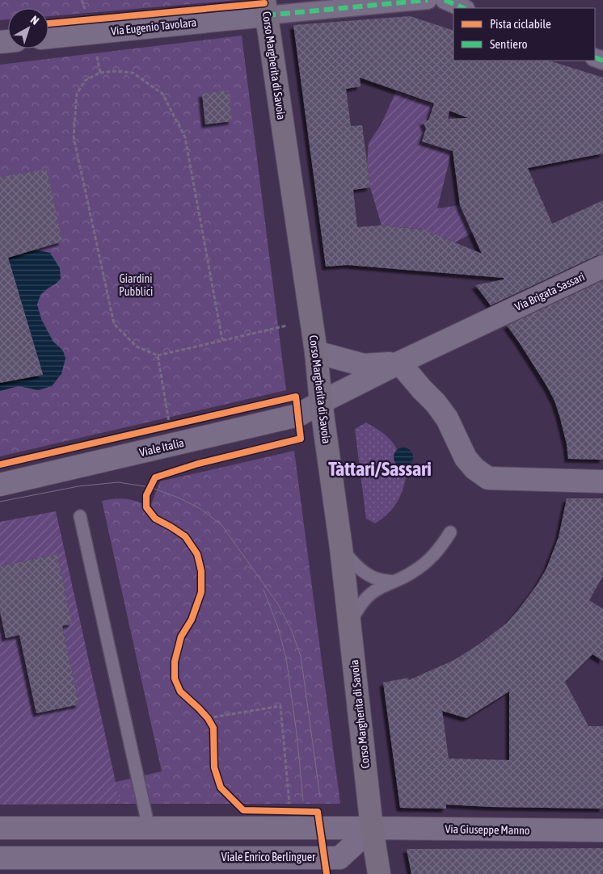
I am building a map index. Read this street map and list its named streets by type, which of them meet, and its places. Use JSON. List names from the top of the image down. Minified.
{"streets":{"main road":["Corso Margherita di Savoia"],"street":["Via Eugenio Tavolara","Via Brigata Sassari","Viale Italia","Via Giuseppe Manno","Viale Enrico Berlinguer"]},"crossings":[["Via Eugenio Tavolara","Corso Margherita di Savoia"],["Corso Margherita di Savoia","Viale Italia"],["Corso Margherita di Savoia","Via Giuseppe Manno"],["Corso Margherita di Savoia","Viale Enrico Berlinguer"],["Via Brigata Sassari","Viale Italia"],["Via Giuseppe Manno","Viale Enrico Berlinguer"]],"districts":["Tàttari/Sassari"],"parks":["Giardini Pubblici"],"legend":["Pista ciclabile","Sentiero"],"north":"top right"}
